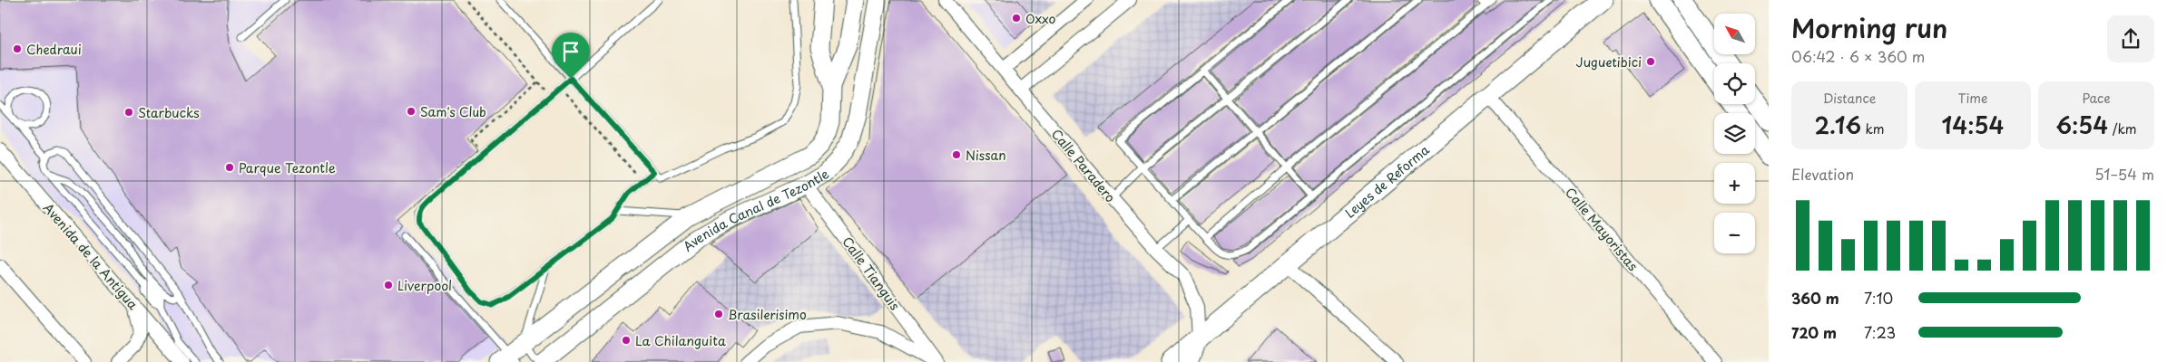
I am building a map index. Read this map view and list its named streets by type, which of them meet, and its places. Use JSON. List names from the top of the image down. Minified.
{"streets":{"main road":["Leyes de Reforma","Avenida Canal de Tezontle"],"street":["Calle Paradero","Calle Mayoristas","Avenida de la Antigua","Calle Tianguis"]},"crossings":[["Calle Paradero","Leyes de Reforma"],["Leyes de Reforma","Calle Mayoristas"],["Avenida Canal de Tezontle","Calle Tianguis"]],"places":["Oxxo","Chedraui","Juguetibici","Sam's Club","Starbucks","Nissan","Parque Tezontle","Liverpool","Brasilerisimo","La Chilanguita"],"north":"top left","page":{"heading":["Morning run","06:42 · 6 × 360 m"],"map_buttons":["+","−"],"stats":[["Distance","2.16 km"],["Time","14:54"],["Pace","6:54 /km"]],"chart":["Elevation","51–54 m"],"list":[{"name":"360 m","note":"7:10"},{"name":"720 m","note":"7:23"}]}}
